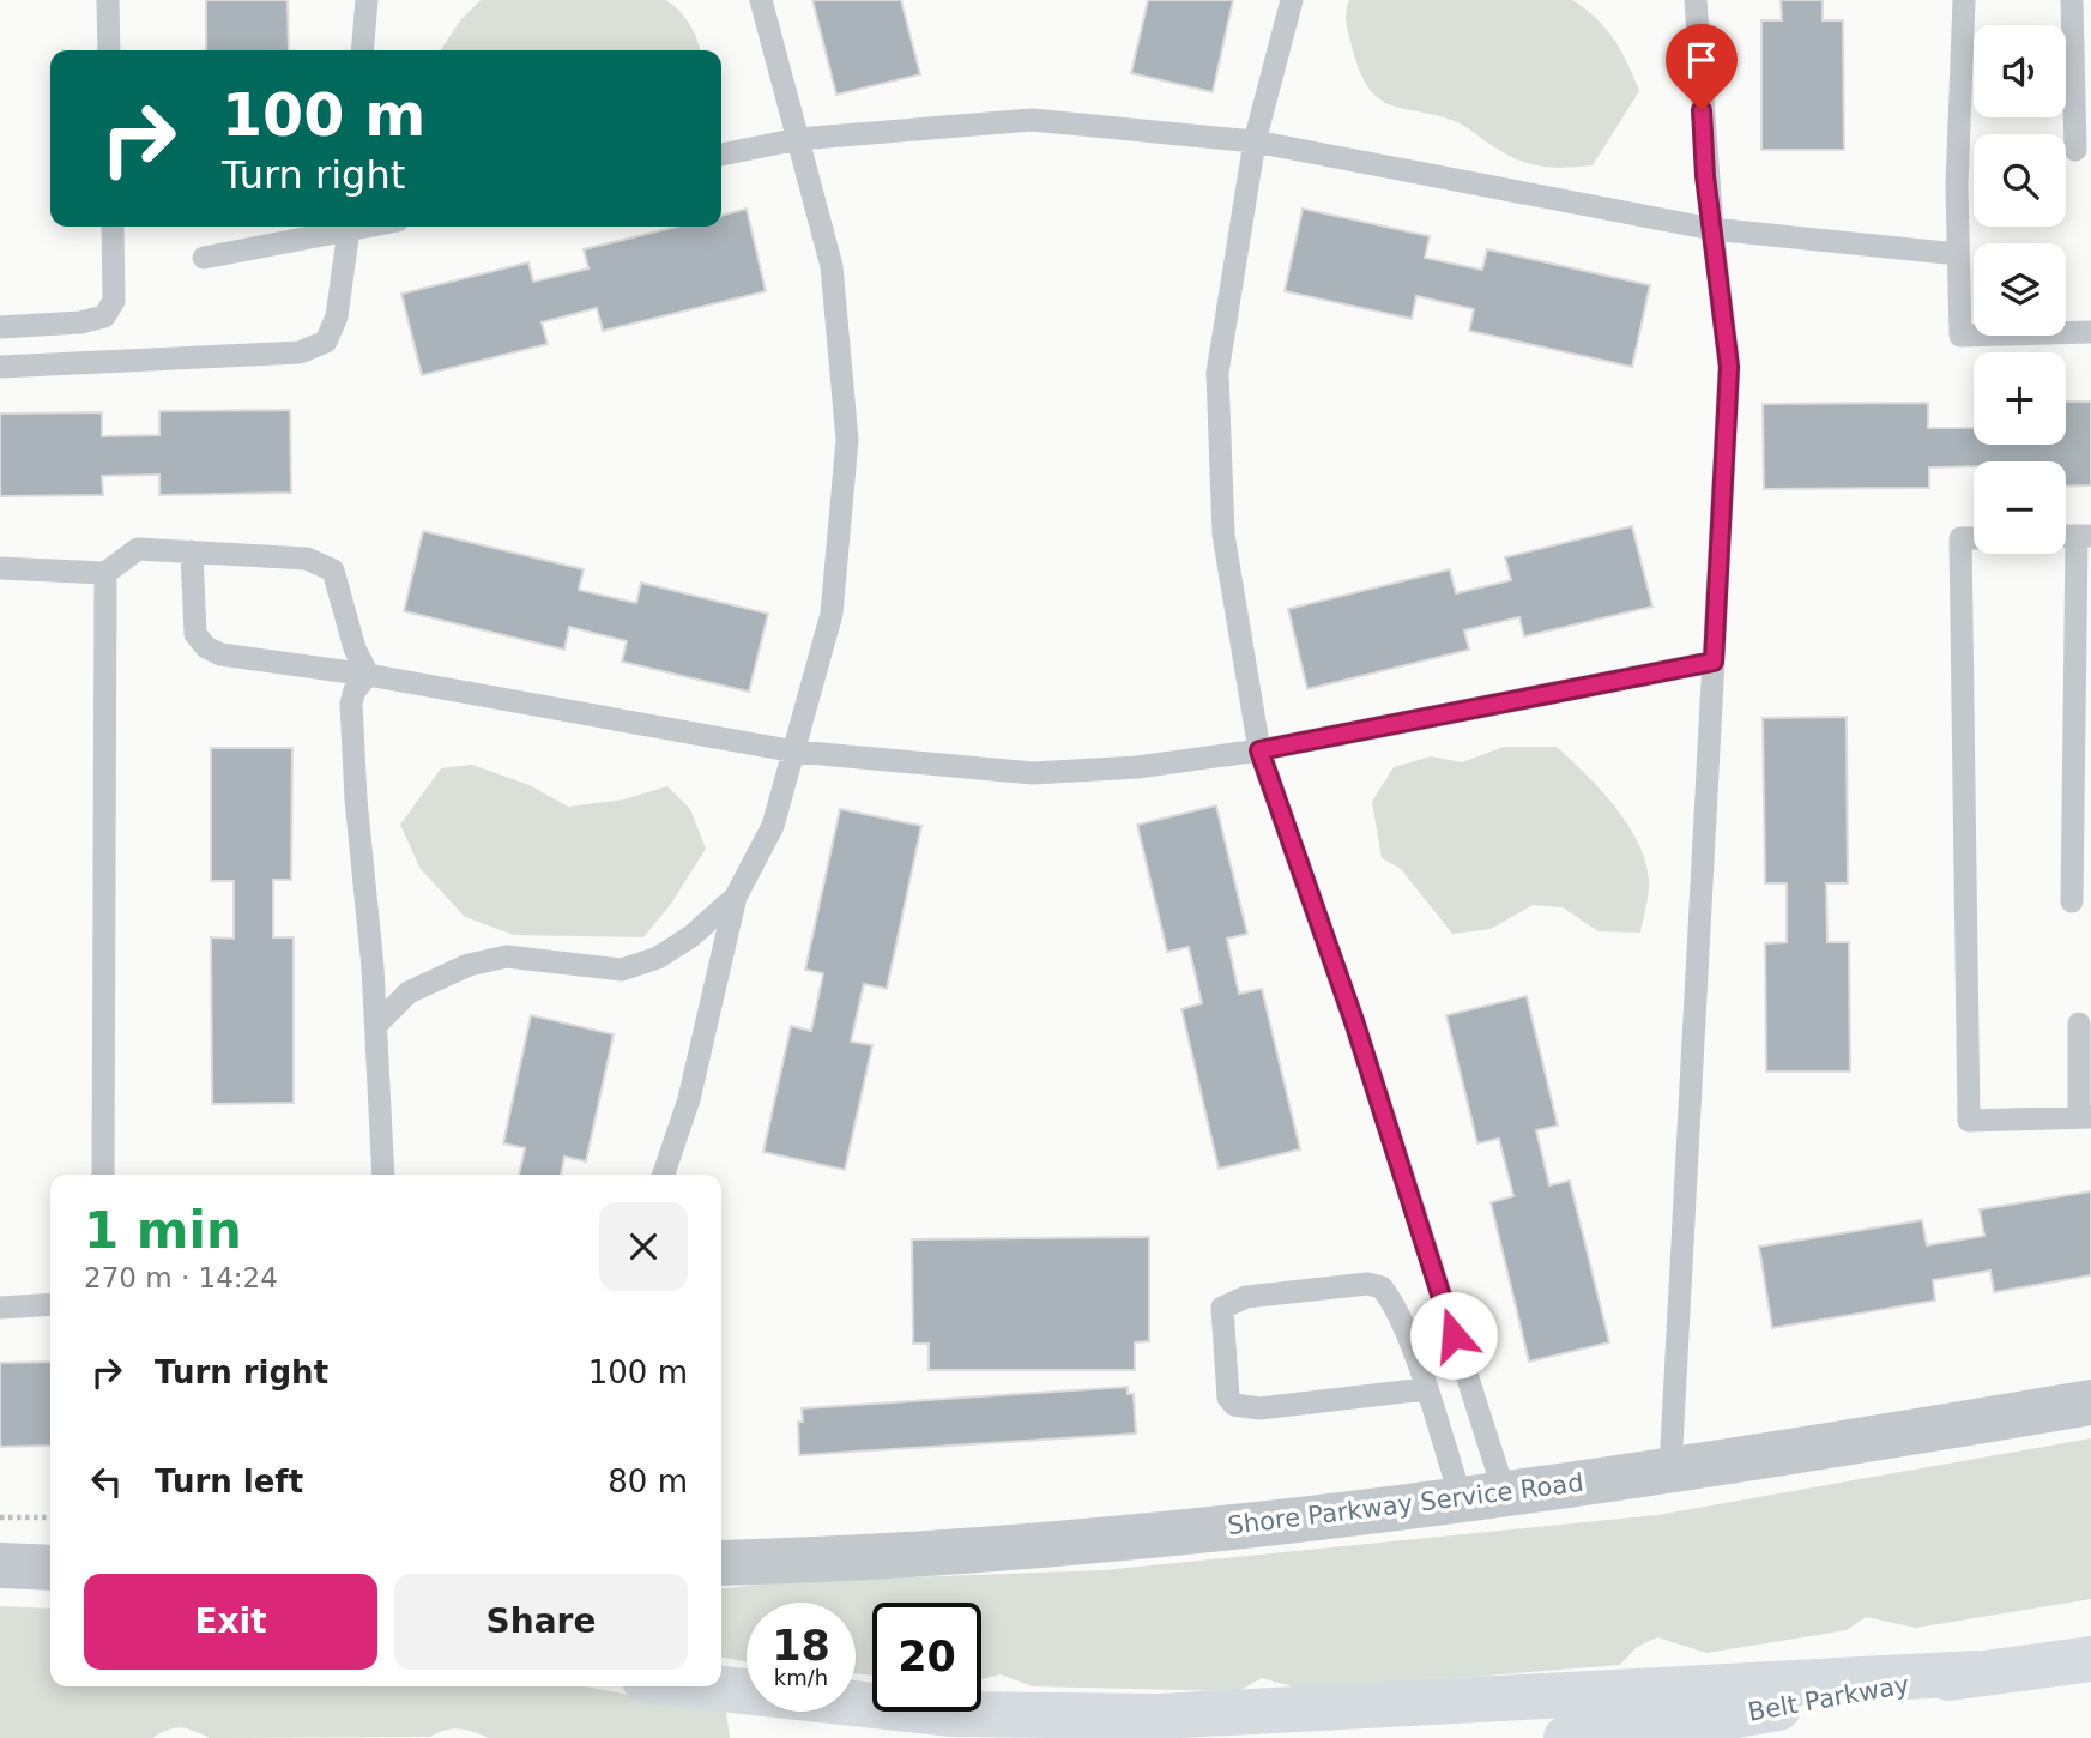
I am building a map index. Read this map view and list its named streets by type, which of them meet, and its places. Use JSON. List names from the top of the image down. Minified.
{"streets":{"highway":["Belt Parkway"],"street":["Shore Parkway Service Road"]},"page":{"map_buttons":["+","−"],"turn":["100 m","Turn right"],"heading":["1 min","270 m · 14:24"],"list":[{"name":"Turn right","value":"100 m"},{"name":"Turn left","value":"80 m"}],"buttons":["Exit","Share"],"speed":"18 km/h","limit":"20"}}
